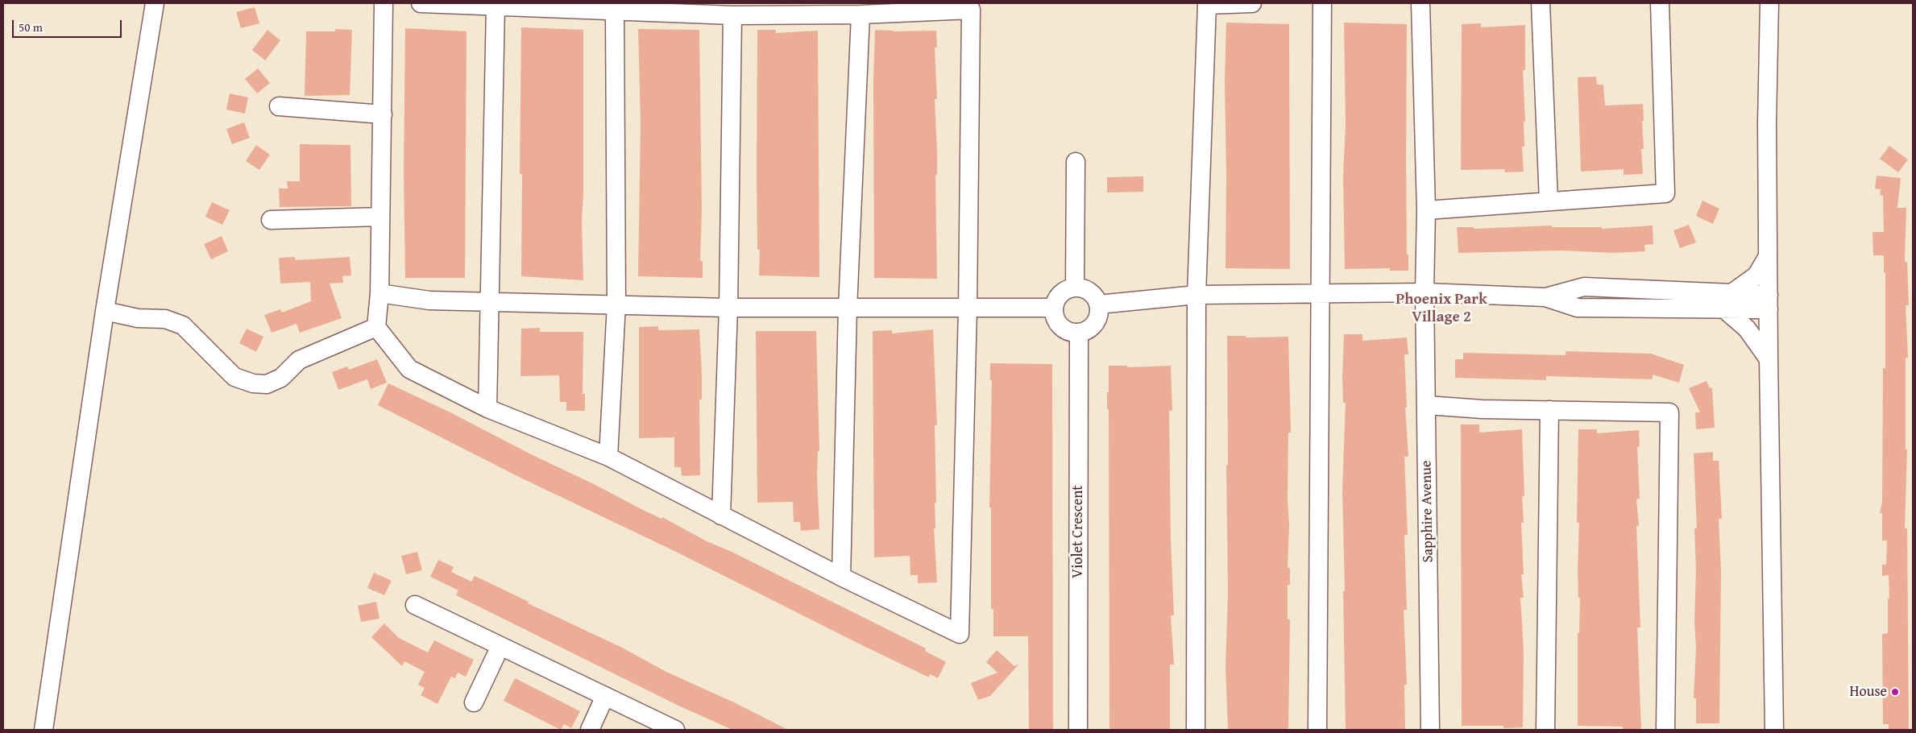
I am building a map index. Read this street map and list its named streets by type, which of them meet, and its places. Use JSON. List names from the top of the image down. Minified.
{"streets":{"street":["Sapphire Avenue","Violet Crescent"]},"districts":["Phoenix Park Village 2"],"places":["House"],"scale_bar":"50 m"}
